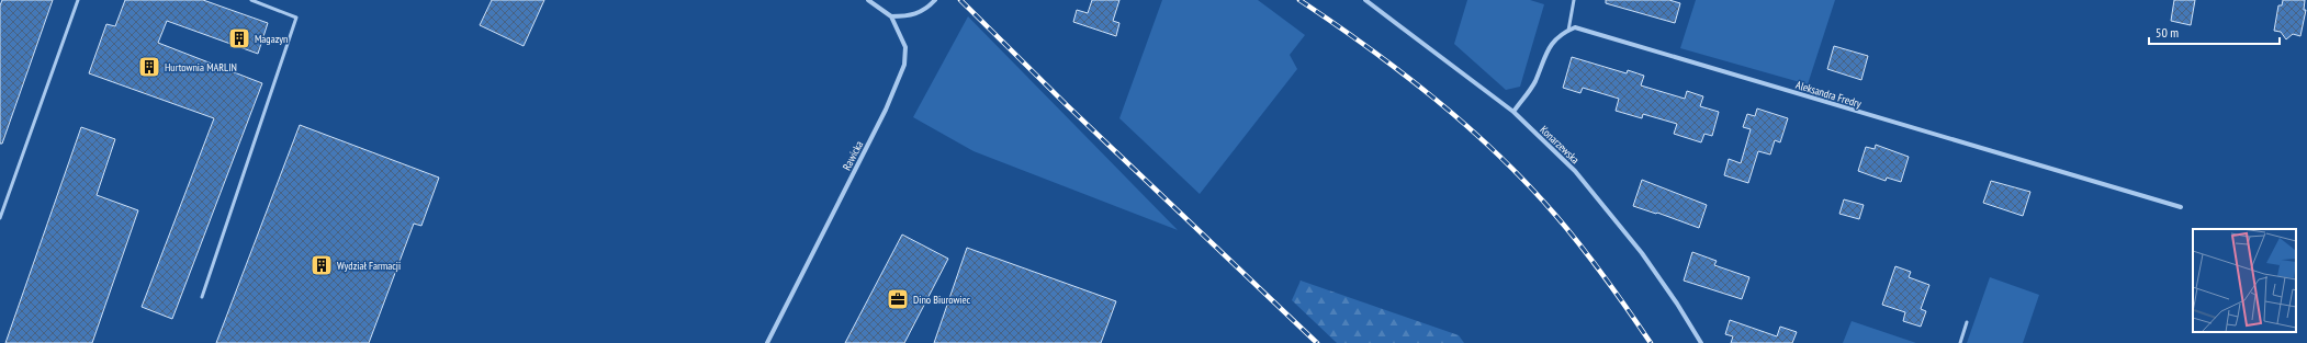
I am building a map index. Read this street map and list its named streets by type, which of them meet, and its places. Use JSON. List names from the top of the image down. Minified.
{"streets":{"street":["Aleksandra Fredry","Konarzewska","Rawicka"]},"places":{"building":["Magazyn","Hurtownia MARLIN","Wydział Farmacji"],"office":["Dino Biurowiec"]},"scale_bar":"50 m"}
